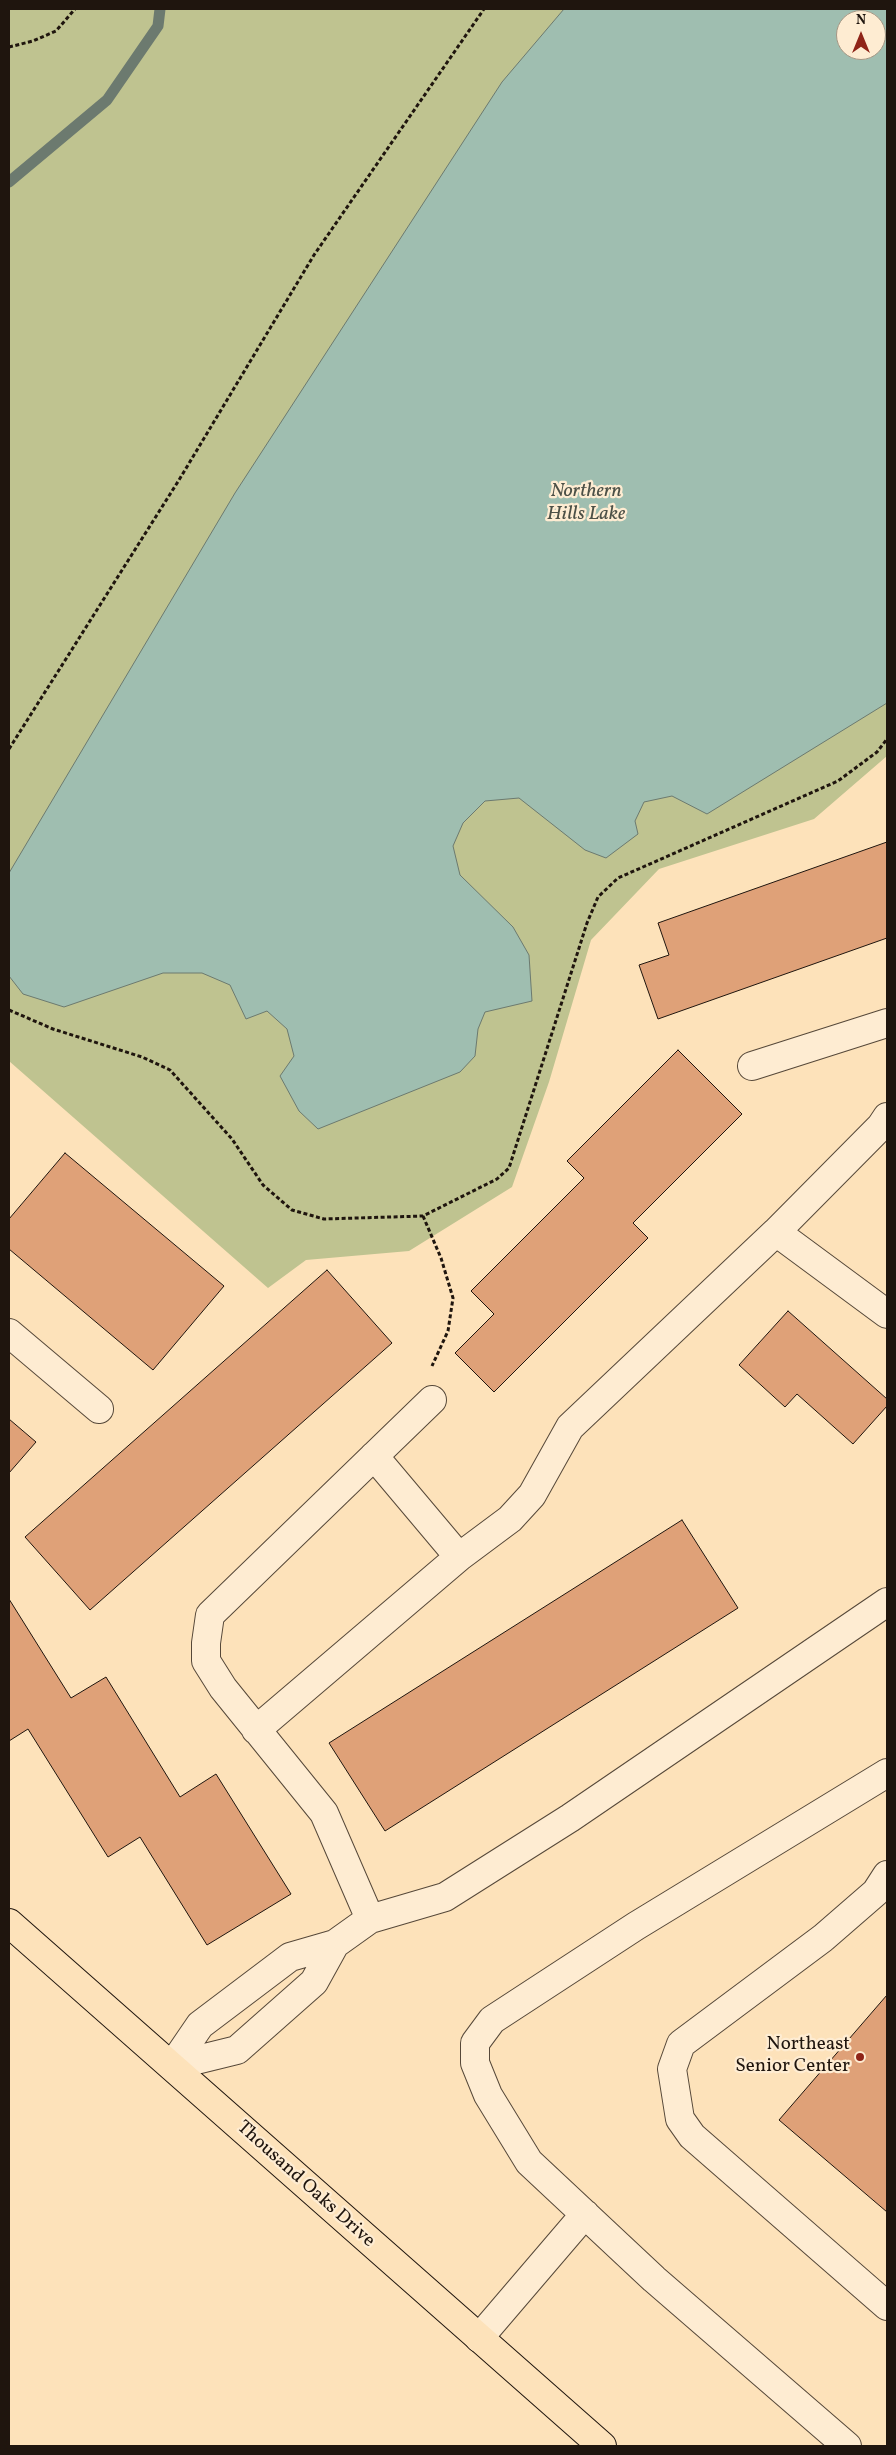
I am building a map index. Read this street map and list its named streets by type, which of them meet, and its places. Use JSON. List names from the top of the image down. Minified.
{"streets":{"main road":["Thousand Oaks Drive"]},"water":["Northern Hills Lake"],"places":["Northeast Senior Center"],"north":"top"}
